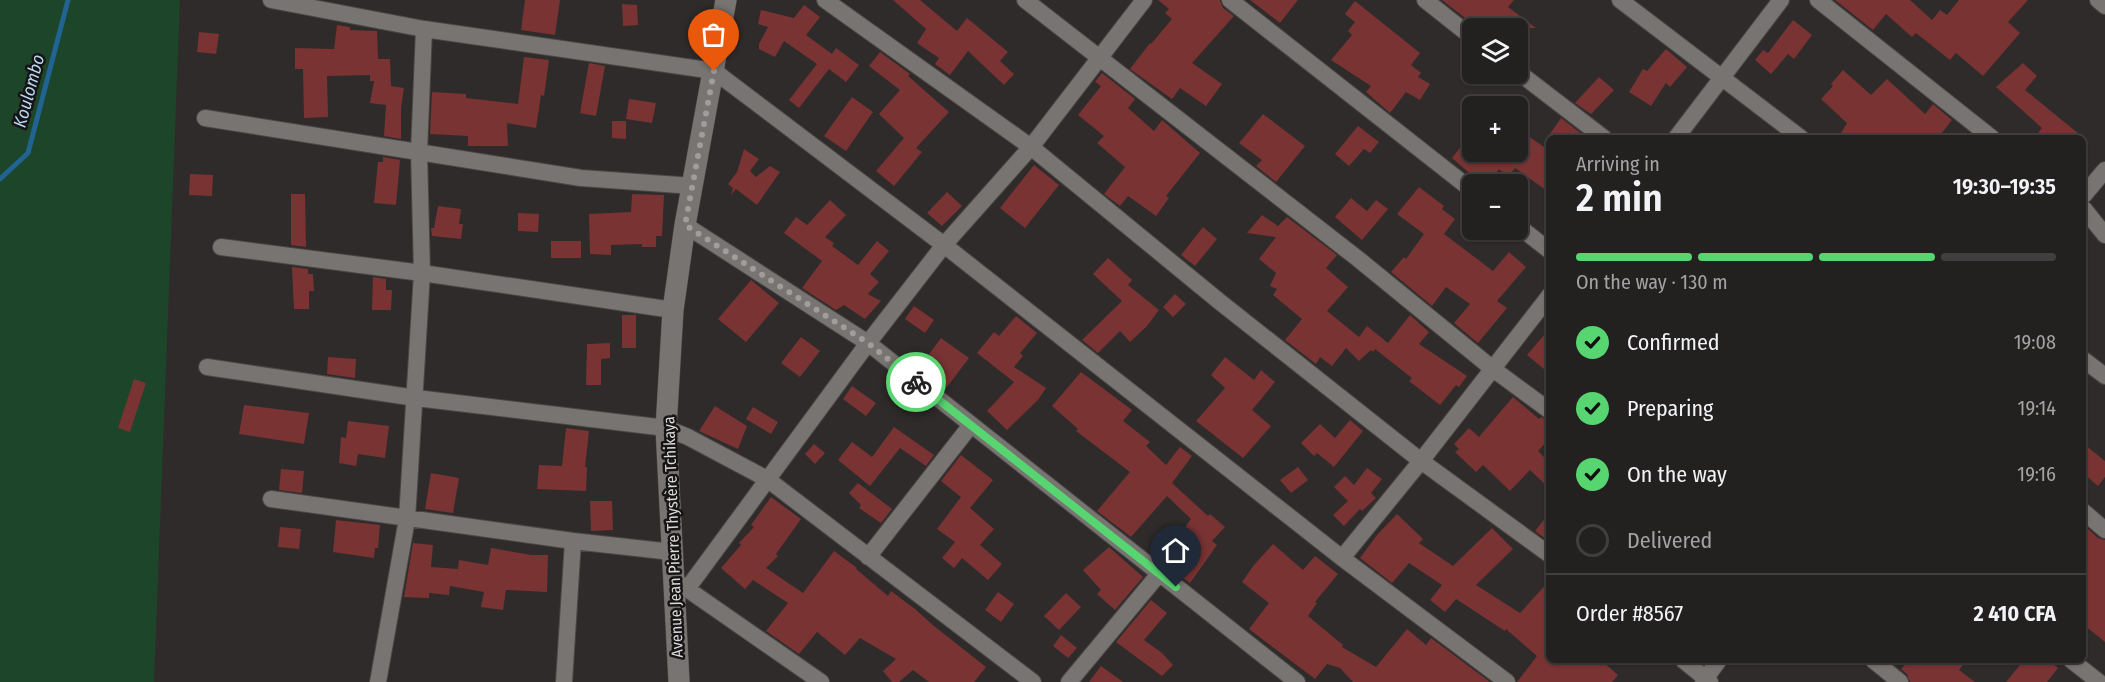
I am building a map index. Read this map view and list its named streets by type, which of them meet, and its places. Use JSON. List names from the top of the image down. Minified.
{"streets":{"street":["Avenue Jean Pierre Thystère Tchikaya"]},"water":["Koulombo"],"page":{"map_buttons":["+","−"],"heading":["2 min","Arriving in","19:30–19:35"],"panel":["Order #8567","2 410 CFA"],"bar":"On the way · 130 m","list":[["Confirmed","19:08"],["Preparing","19:14"],["On the way","19:16"],"Delivered"]}}
